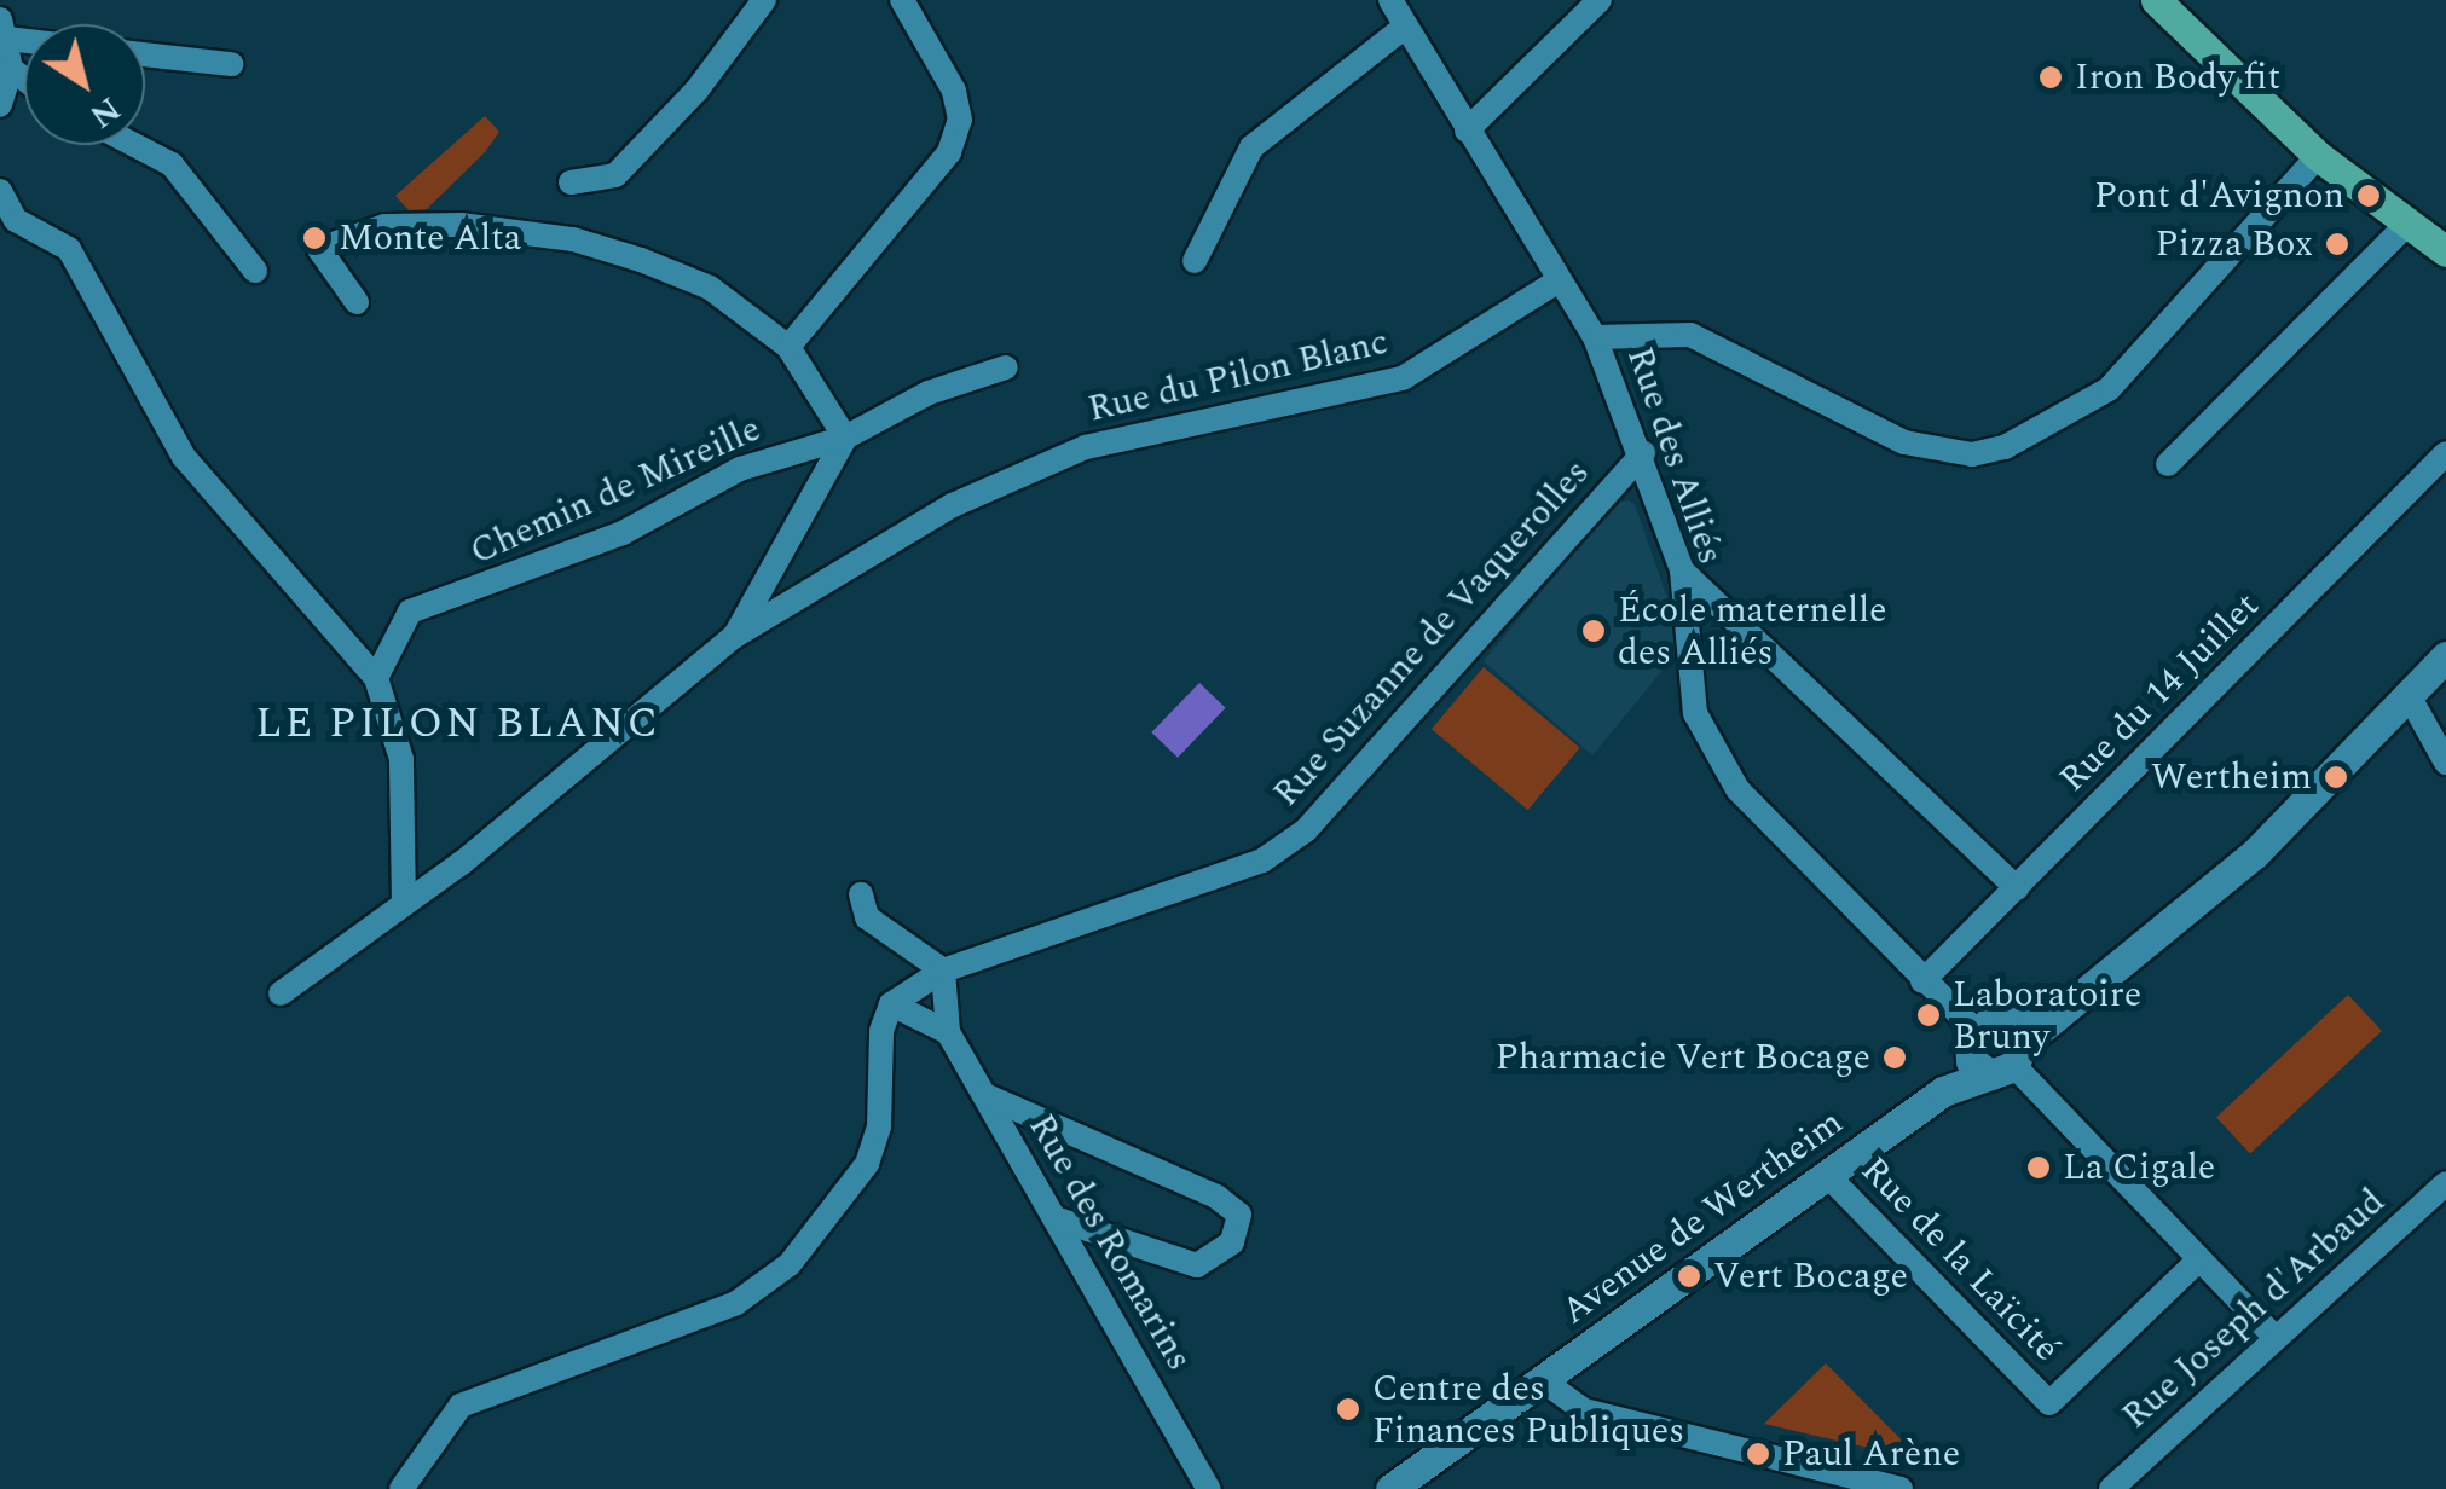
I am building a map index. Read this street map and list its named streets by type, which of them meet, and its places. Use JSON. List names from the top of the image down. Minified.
{"streets":{"street":["Rue du Pilon Blanc","Rue des Alliés","Chemin de Mireille","Rue Suzanne de Vaquerolles","Rue du 14 Juillet","Avenue de Wertheim","Rue des Romarins","Rue de la Laïcité","Rue Joseph d'Arbaud"]},"crossings":[["Rue du Pilon Blanc","Rue des Alliés"],["Rue des Alliés","Rue Suzanne de Vaquerolles"],["Rue des Alliés","Rue du 14 Juillet"],["Rue des Alliés","Avenue de Wertheim"],["Rue des Alliés","Rue de la Laïcité"],["Rue des Alliés","Rue Joseph d'Arbaud"],["Avenue de Wertheim","Rue de la Laïcité"]],"districts":["LE PILON BLANC"],"places":["Iron Body fit","Pont d'Avignon","Monte Alta","Pizza Box","École maternelle des Alliés","Wertheim","Laboratoire Bruny","Pharmacie Vert Bocage","La Cigale","Vert Bocage","Centre des Finances Publiques","Paul Arène"],"north":"bottom right"}
